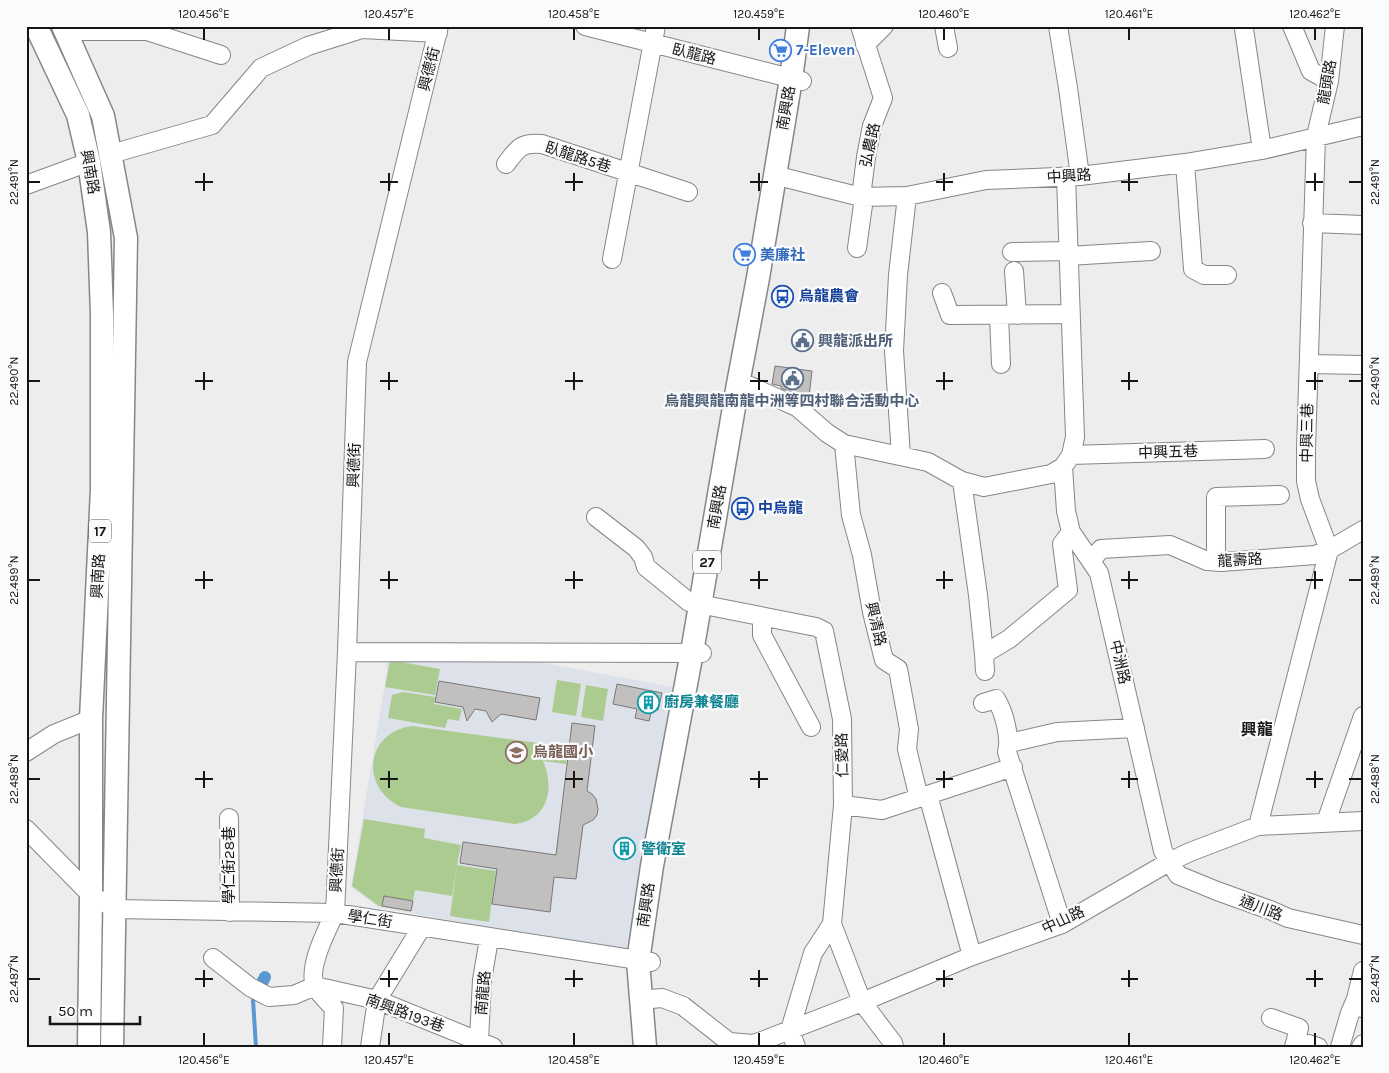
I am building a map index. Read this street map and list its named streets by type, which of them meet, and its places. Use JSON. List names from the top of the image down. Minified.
{"streets":{"main road":["南興路","興南路","17","27"],"street":["臥龍路","興德街","龍頭路","弘農路","臥龍路5巷","中興路","中興三巷","中興五巷","龍壽路","興清路","中洲路","仁愛路","學仁街28巷","通川路","學仁街","中山路","南龍路","南興路193巷"]},"crossings":[["臥龍路","南興路"],["臥龍路","臥龍路5巷"],["興德街","學仁街"],["龍頭路","中興路"],["龍頭路","中興三巷"],["南興路","中興路"],["南興路","仁愛路"],["南興路","學仁街"],["南興路","中山路"],["弘農路","中興路"],["興南路","學仁街"],["中興路","中興三巷"],["中興三巷","龍壽路"],["中興五巷","中洲路"],["龍壽路","中洲路"],["中洲路","通川路"],["中洲路","中山路"],["仁愛路","中山路"],["學仁街28巷","學仁街"],["通川路","中山路"],["學仁街","南龍路"],["南龍路","南興路193巷"]],"districts":["興龍"],"places":{"supermarket":["7-Eleven","美廉社"],"bus stop":["烏龍農會","中烏龍"],"public building":["興龍派出所","烏龍興龍南龍中洲等四村聯合活動中心"],"building":["廚房兼餐廳","警衛室"],"school or university":["烏龍國小"]},"scale_bar":"50 m","coordinates":["120.456°E","120.457°E","120.458°E","120.459°E","120.460°E","120.461°E","120.462°E","22.491°N","22.490°N","22.489°N","22.488°N","22.487°N"]}
